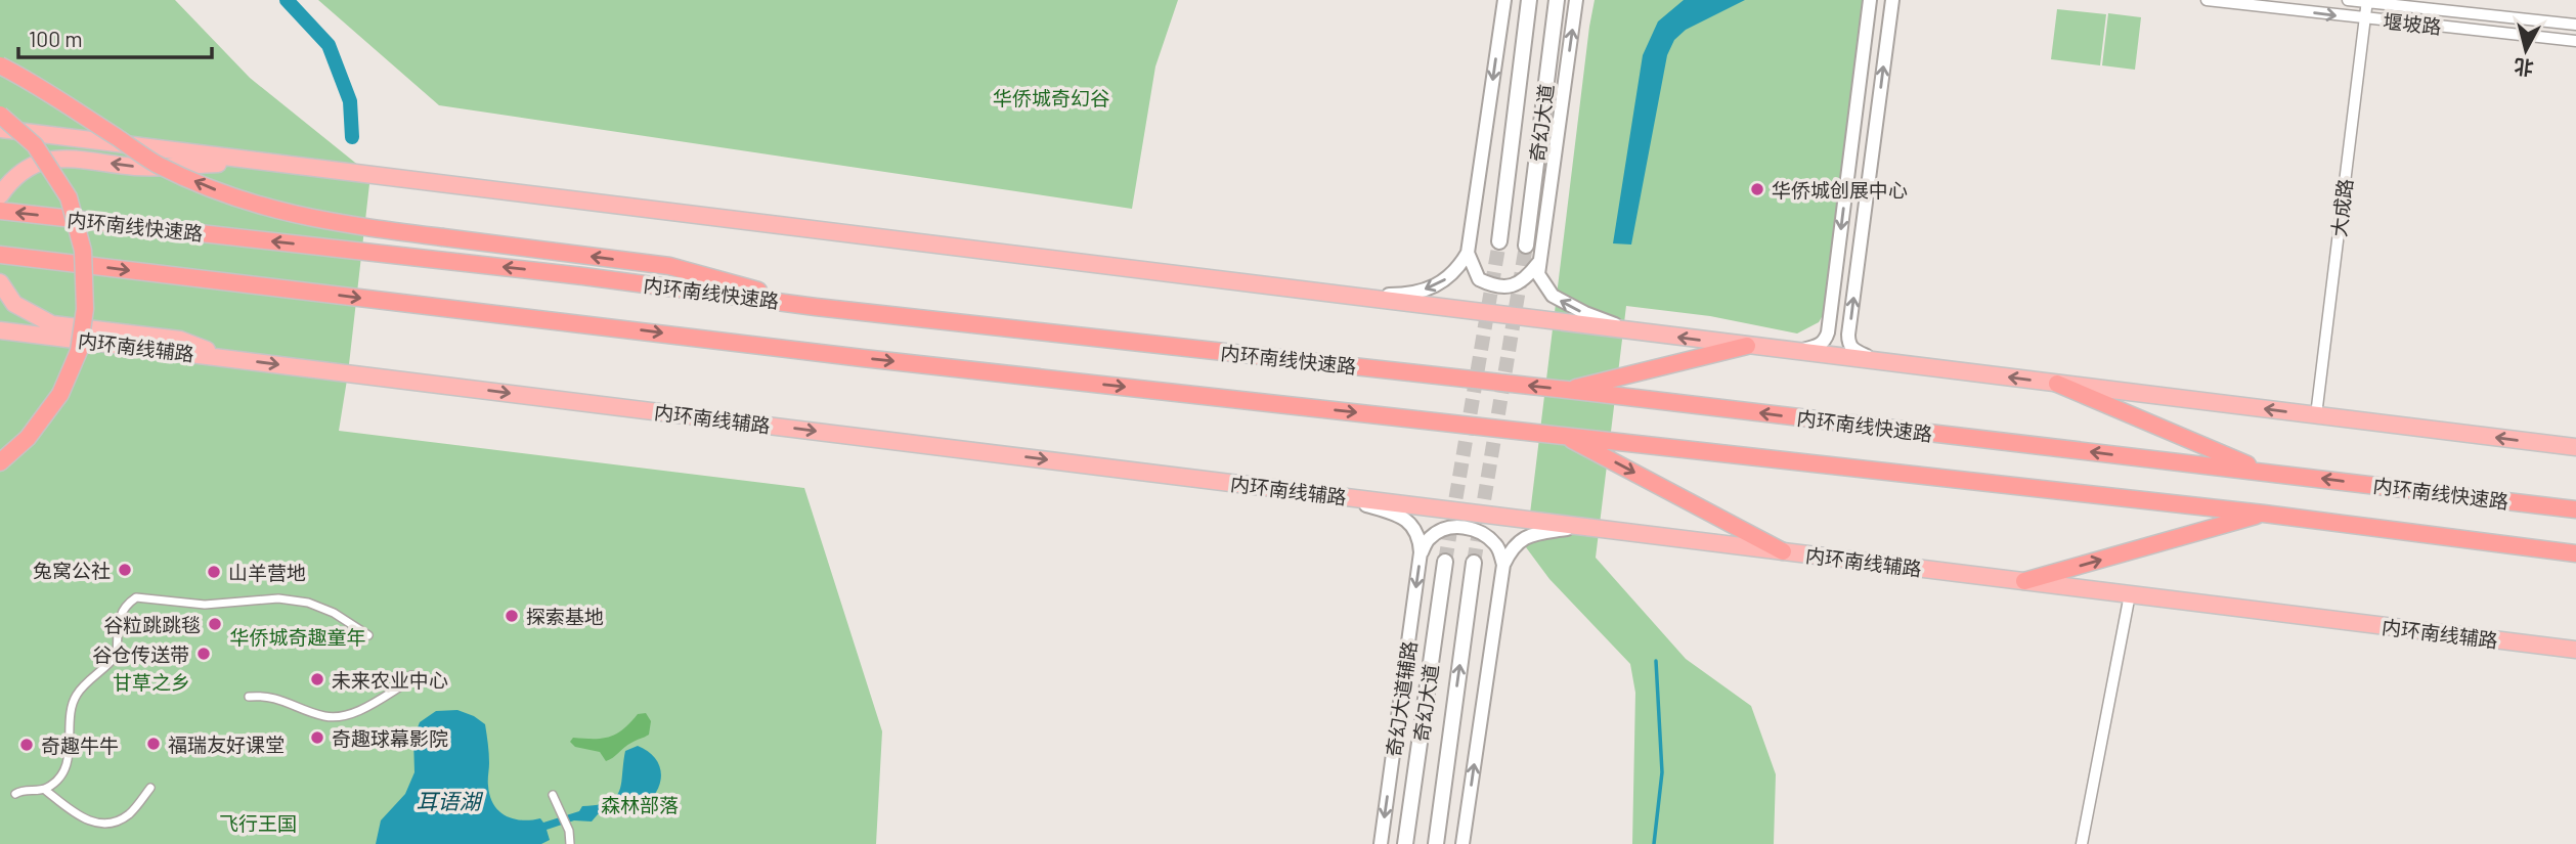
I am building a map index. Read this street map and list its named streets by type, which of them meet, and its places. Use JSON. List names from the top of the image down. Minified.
{"streets":{"highway":["内环南线快速路"],"main road":["奇幻大道","内环南线辅路"],"street":["堰坡路","大成路","奇幻大道辅路"]},"crossings":[["堰坡路","大成路"]],"one_way":["内环南线辅路"],"water":["耳语湖"],"parks":["华侨城奇幻谷","华侨城奇趣童年","甘草之乡","森林部落","飞行王国"],"places":["华侨城创展中心","兔窝公社","山羊营地","探索基地","谷粒跳跳毯","谷仓传送带","未来农业中心","奇趣球幕影院","福瑞友好课堂","奇趣牛牛"],"scale_bar":"100 m","north":"bottom"}
